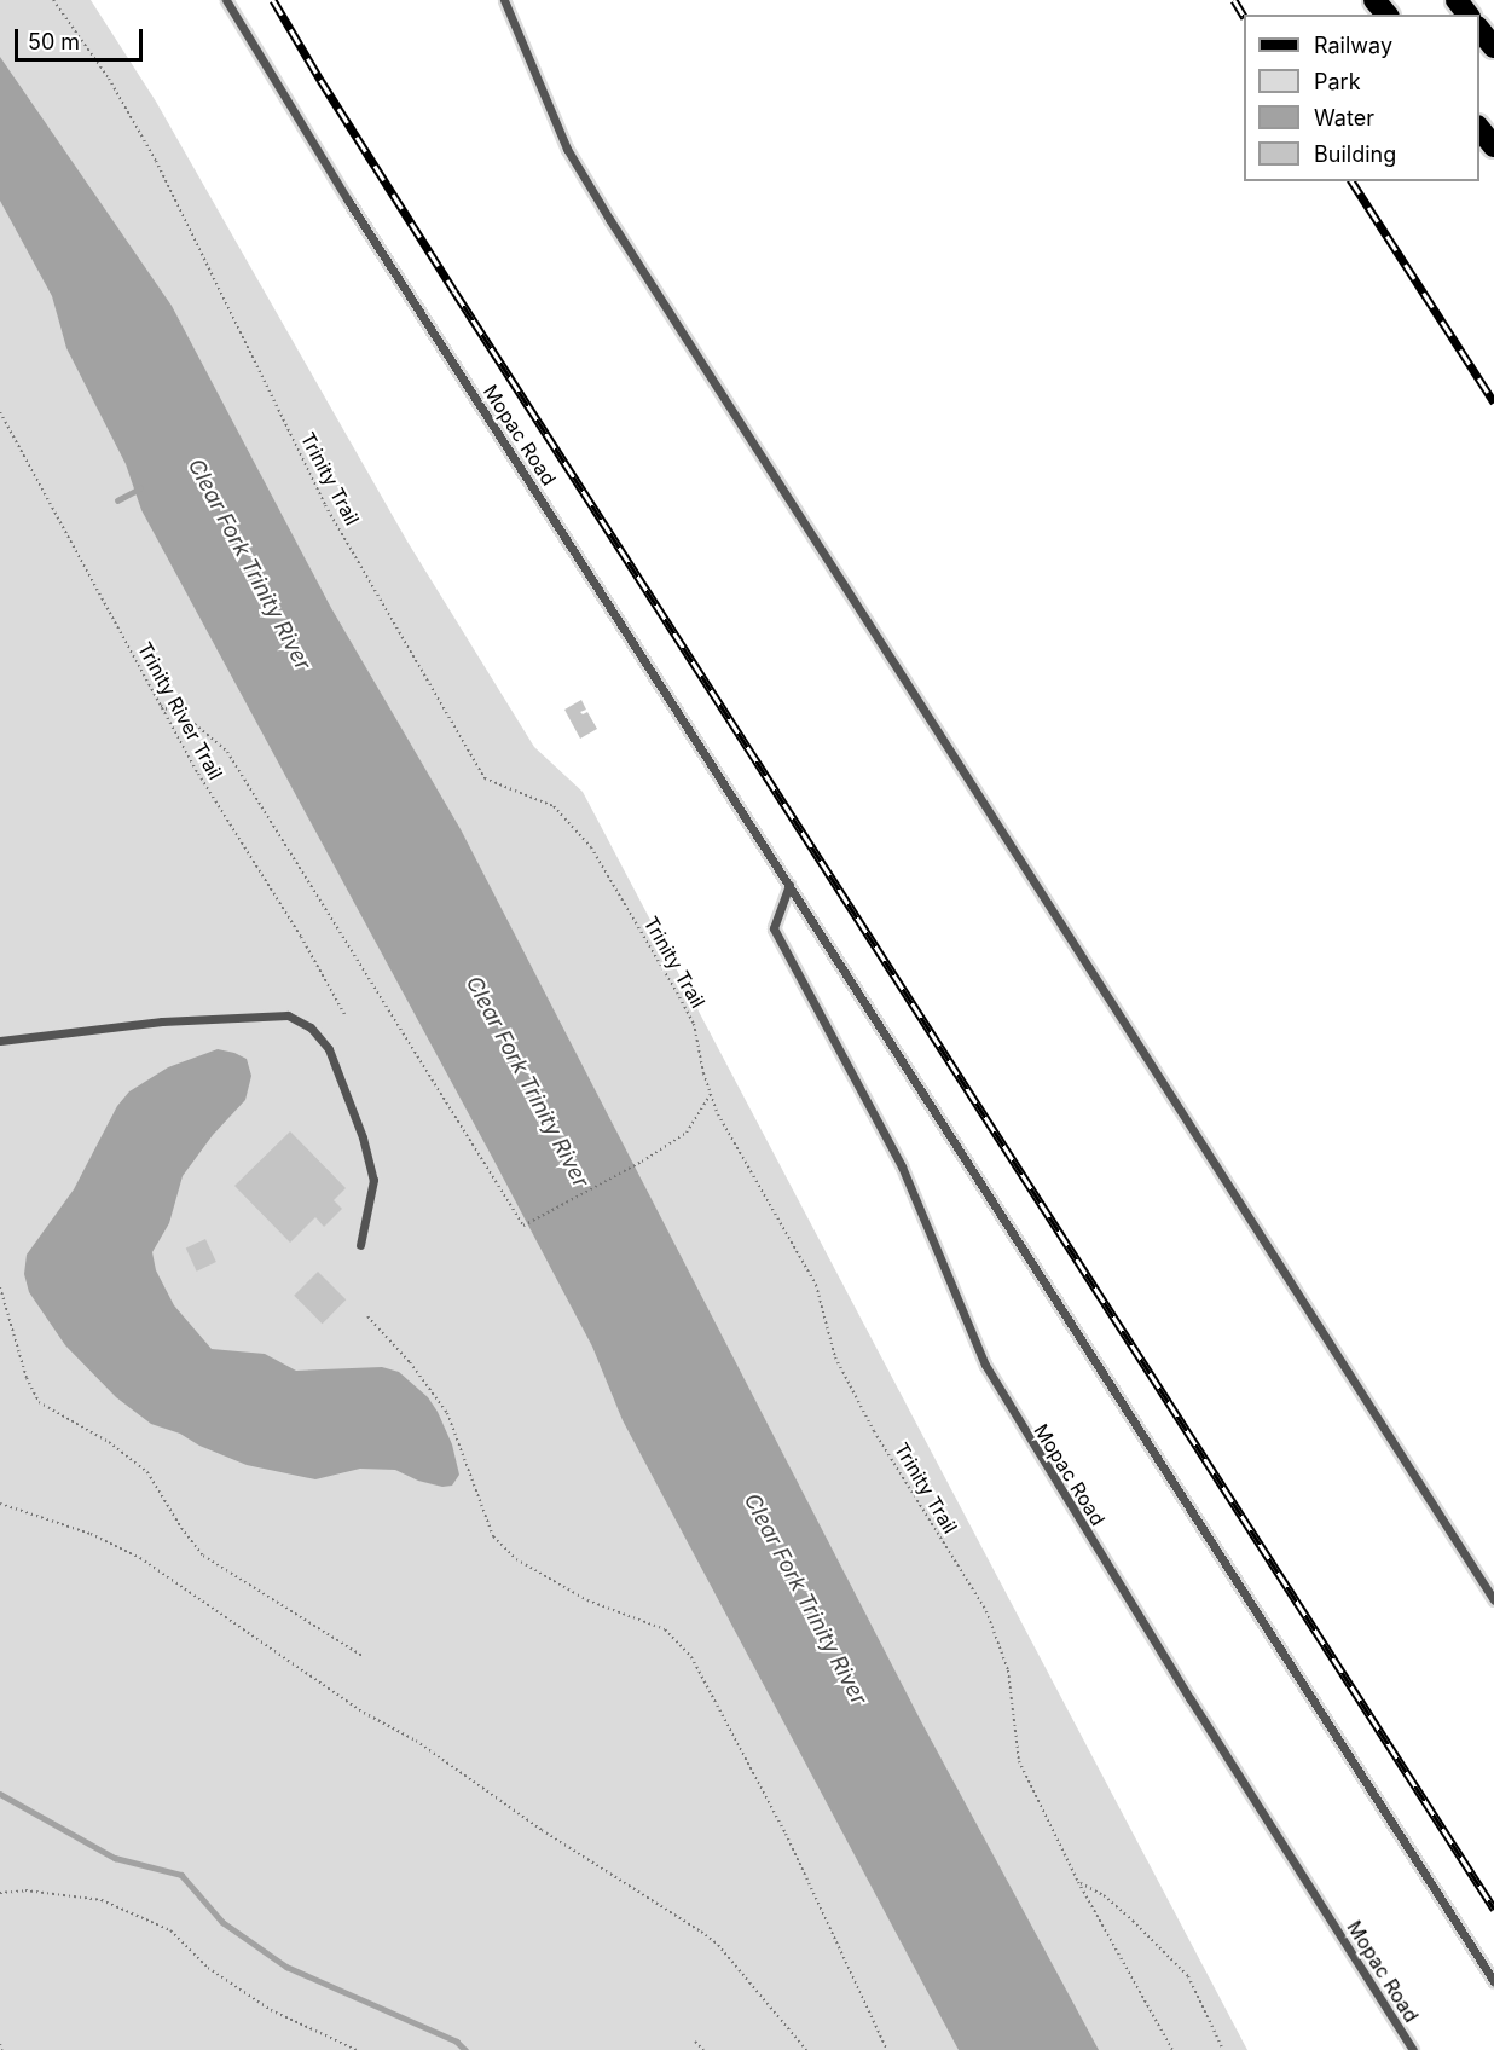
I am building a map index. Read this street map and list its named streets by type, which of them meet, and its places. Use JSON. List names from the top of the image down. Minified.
{"streets":{"lane":["Mopac Road"],"path":["Trinity Trail","Trinity River Trail"]},"water":["Clear Fork Trinity River"],"legend":["Railway","Park","Water","Building"],"scale_bar":"50 m"}
